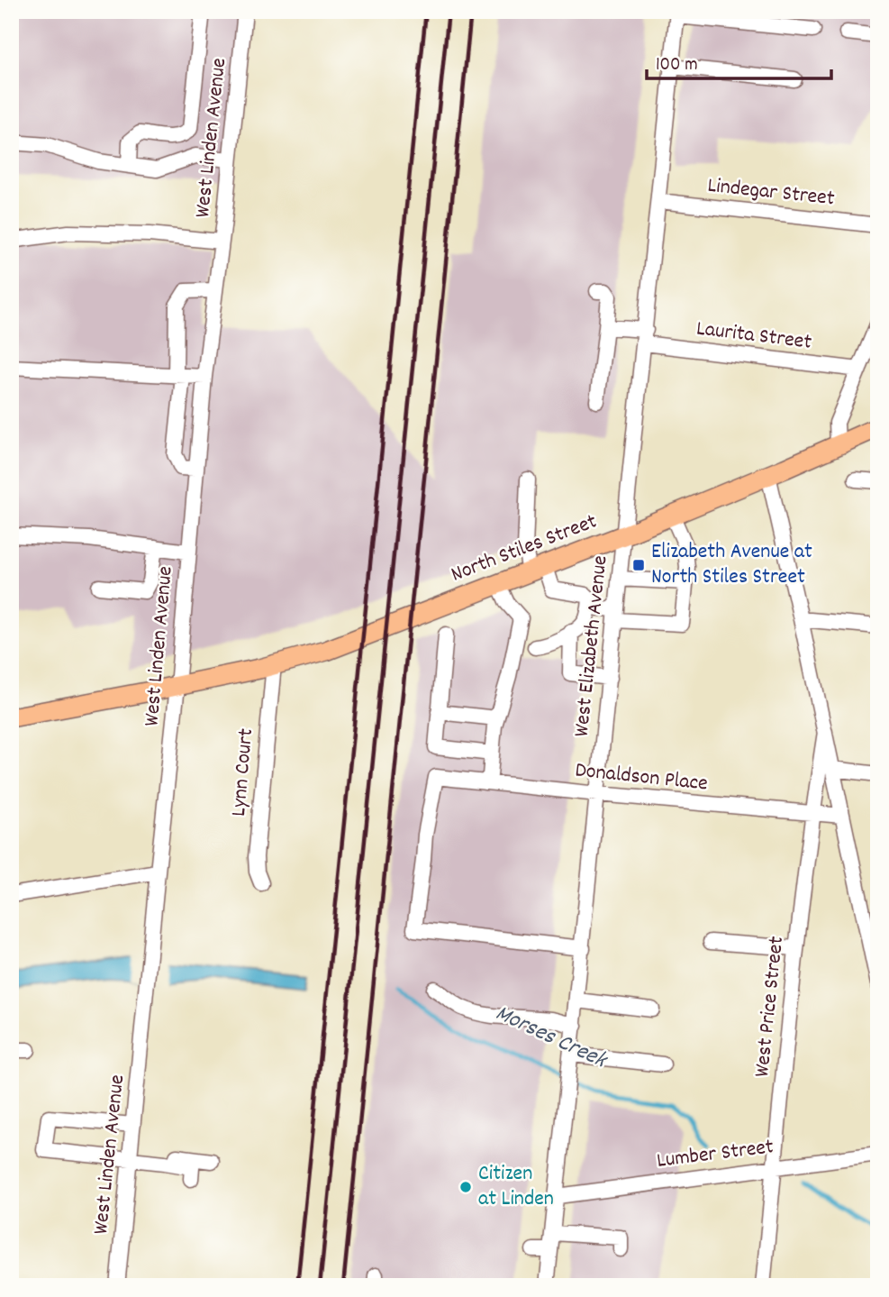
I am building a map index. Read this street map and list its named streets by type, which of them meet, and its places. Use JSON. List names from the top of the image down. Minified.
{"streets":{"main road":["North Stiles Street"],"street":["West Linden Avenue","Lindegar Street","Laurita Street","West Elizabeth Avenue","Lynn Court","Donaldson Place","West Price Street","Lumber Street"]},"crossings":[["West Linden Avenue","North Stiles Street"],["Lindegar Street","West Elizabeth Avenue"],["Laurita Street","West Elizabeth Avenue"],["North Stiles Street","West Elizabeth Avenue"],["North Stiles Street","Lynn Court"],["West Elizabeth Avenue","Donaldson Place"],["West Elizabeth Avenue","Lumber Street"],["Donaldson Place","West Price Street"],["West Price Street","Lumber Street"]],"water":["Morses Creek"],"places":{"transit":["Elizabeth Avenue at North Stiles Street"],"other":["Citizen at Linden"]},"scale_bar":"100 m"}
